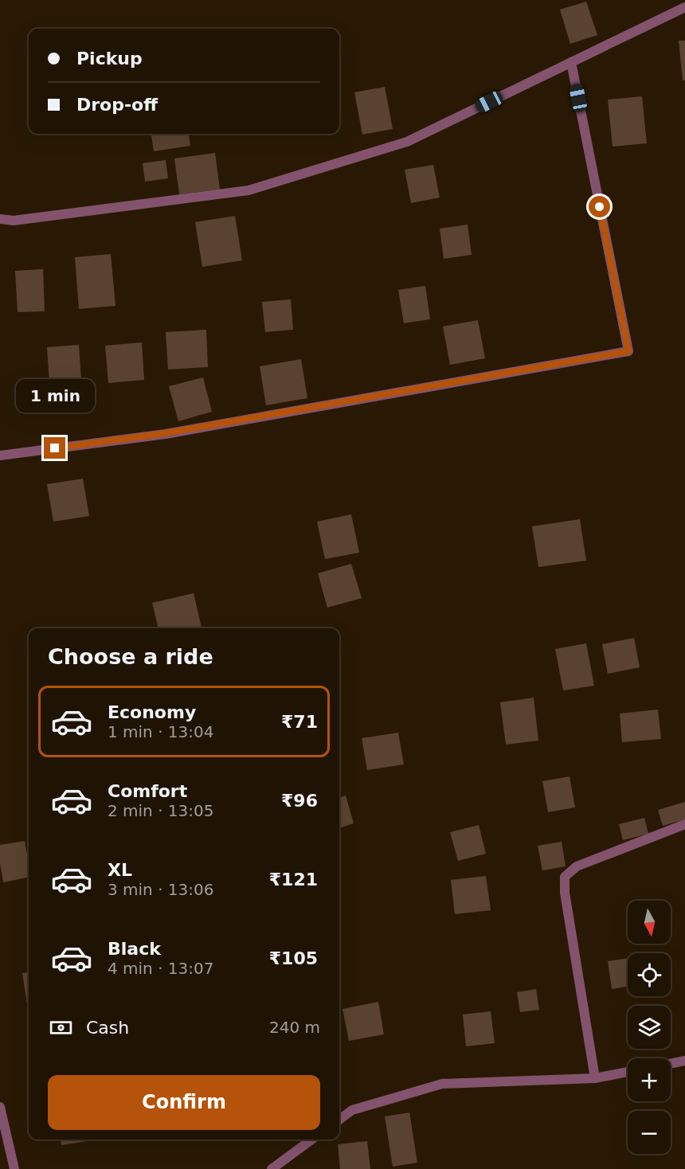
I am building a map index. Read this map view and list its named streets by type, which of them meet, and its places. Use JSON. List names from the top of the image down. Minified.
{"north":"bottom","page":{"banner":["Pickup","Drop-off"],"bubble":"1 min","heading":"Choose a ride","list":[{"name":"Economy","note":"1 min · 13:04","value":"₹71"},{"name":"Comfort","note":"2 min · 13:05","value":"₹96"},{"name":"XL","note":"3 min · 13:06","value":"₹121"},{"name":"Black","note":"4 min · 13:07","value":"₹105"}],"map_buttons":["+","−"],"pay":["Cash","240 m"],"buttons":"Confirm"}}
